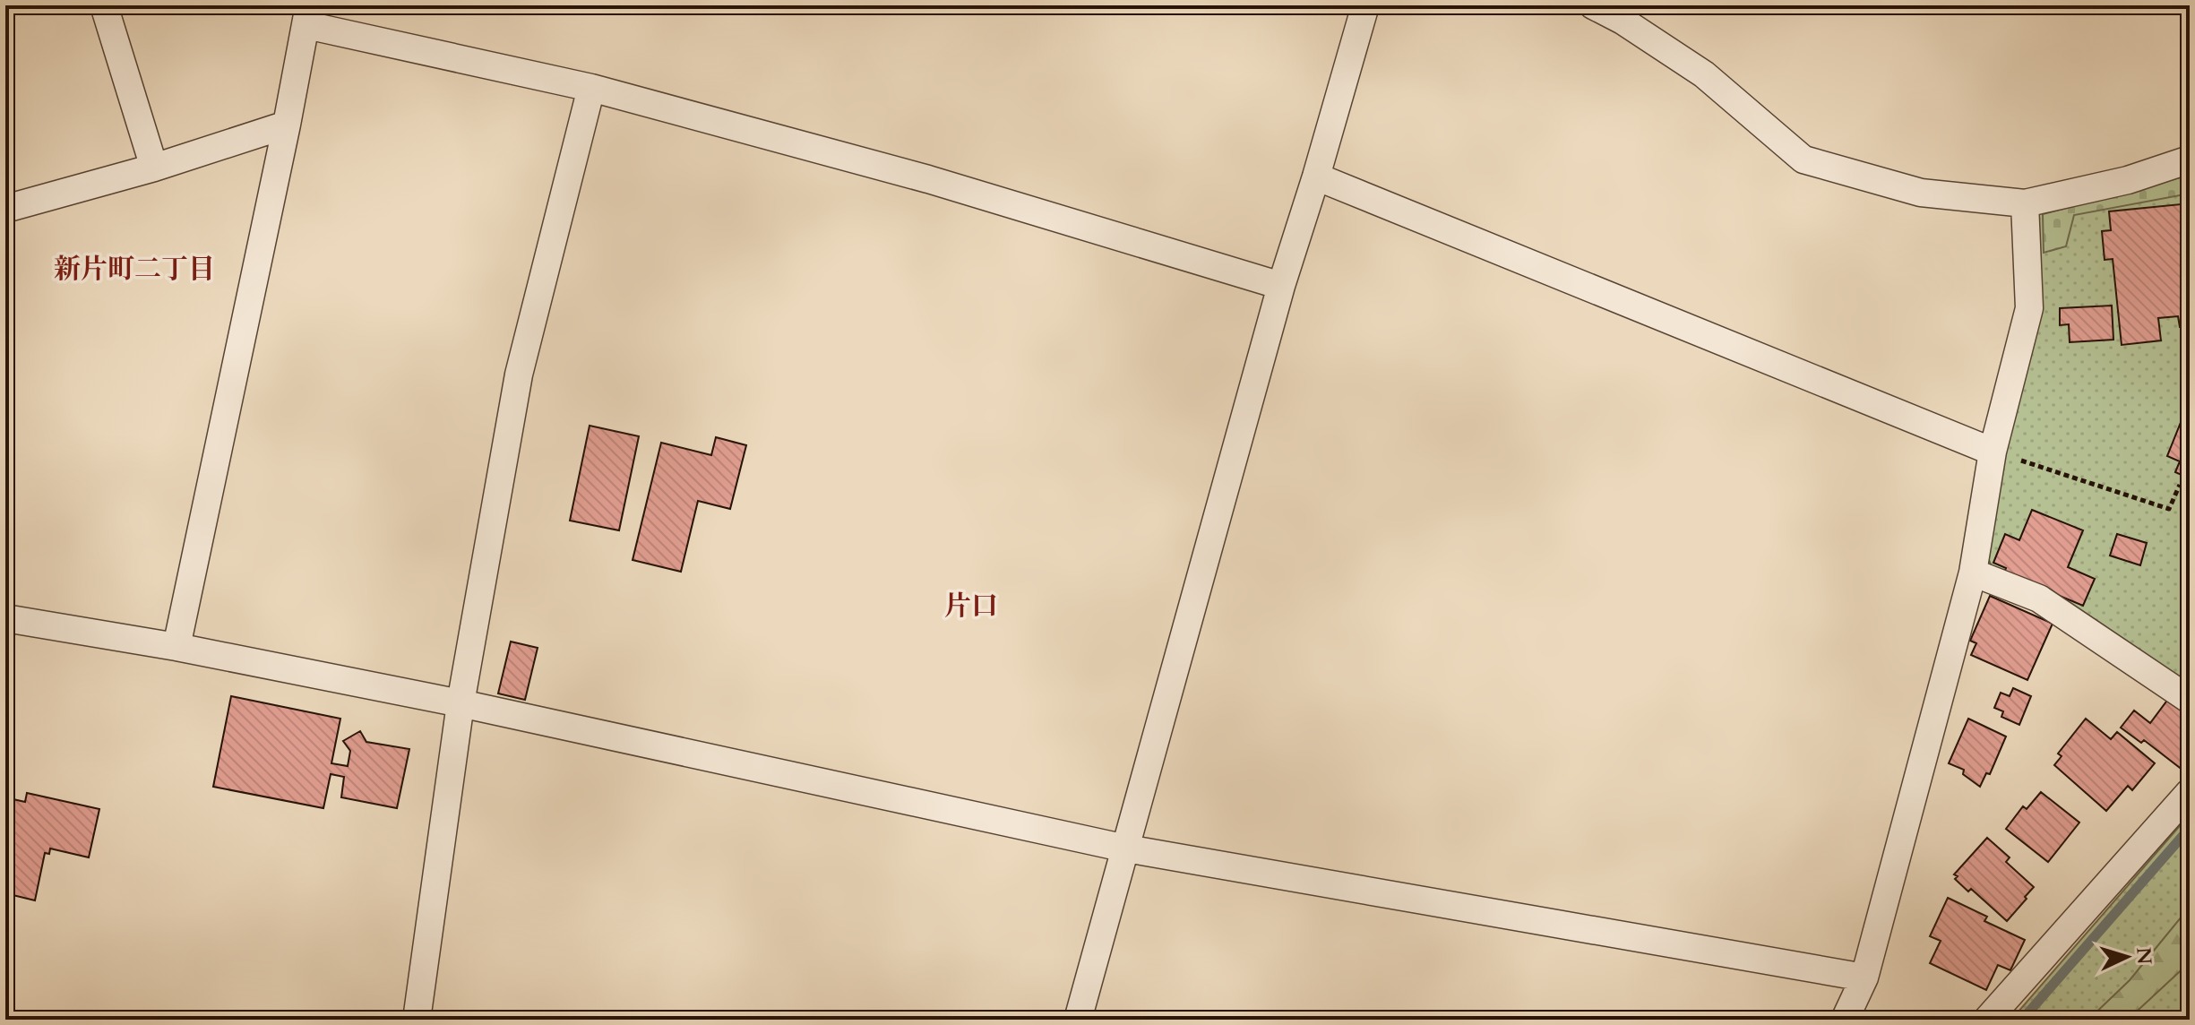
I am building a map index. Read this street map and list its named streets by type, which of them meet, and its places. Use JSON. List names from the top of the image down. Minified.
{"districts":["新片町二丁目","片口"],"north":"right"}
